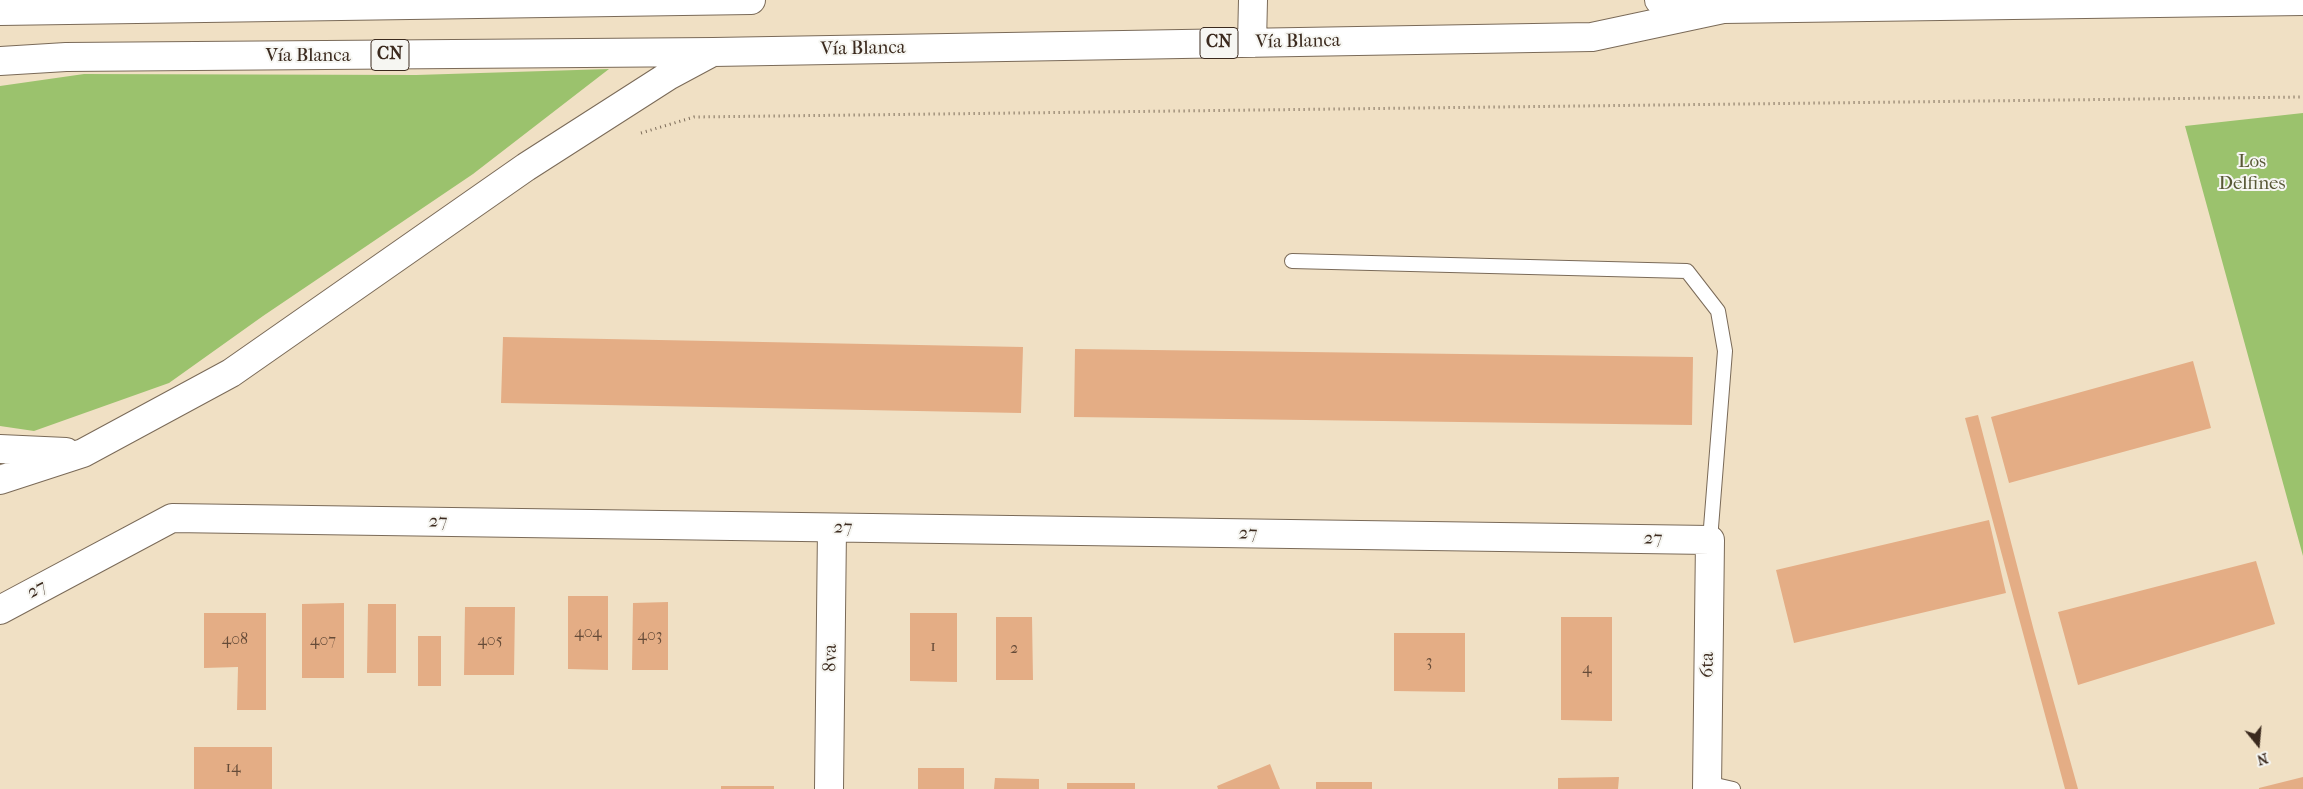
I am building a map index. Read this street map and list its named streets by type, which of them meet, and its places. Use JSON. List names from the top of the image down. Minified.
{"streets":{"main road":["Vía Blanca","CN","27","8va","6ta"]},"crossings":[["27","8va"],["27","6ta"]],"parks":["Los Delfines"],"house_numbers":["404","403","408","407","405","1","2","3","4","14"],"north":"bottom"}
